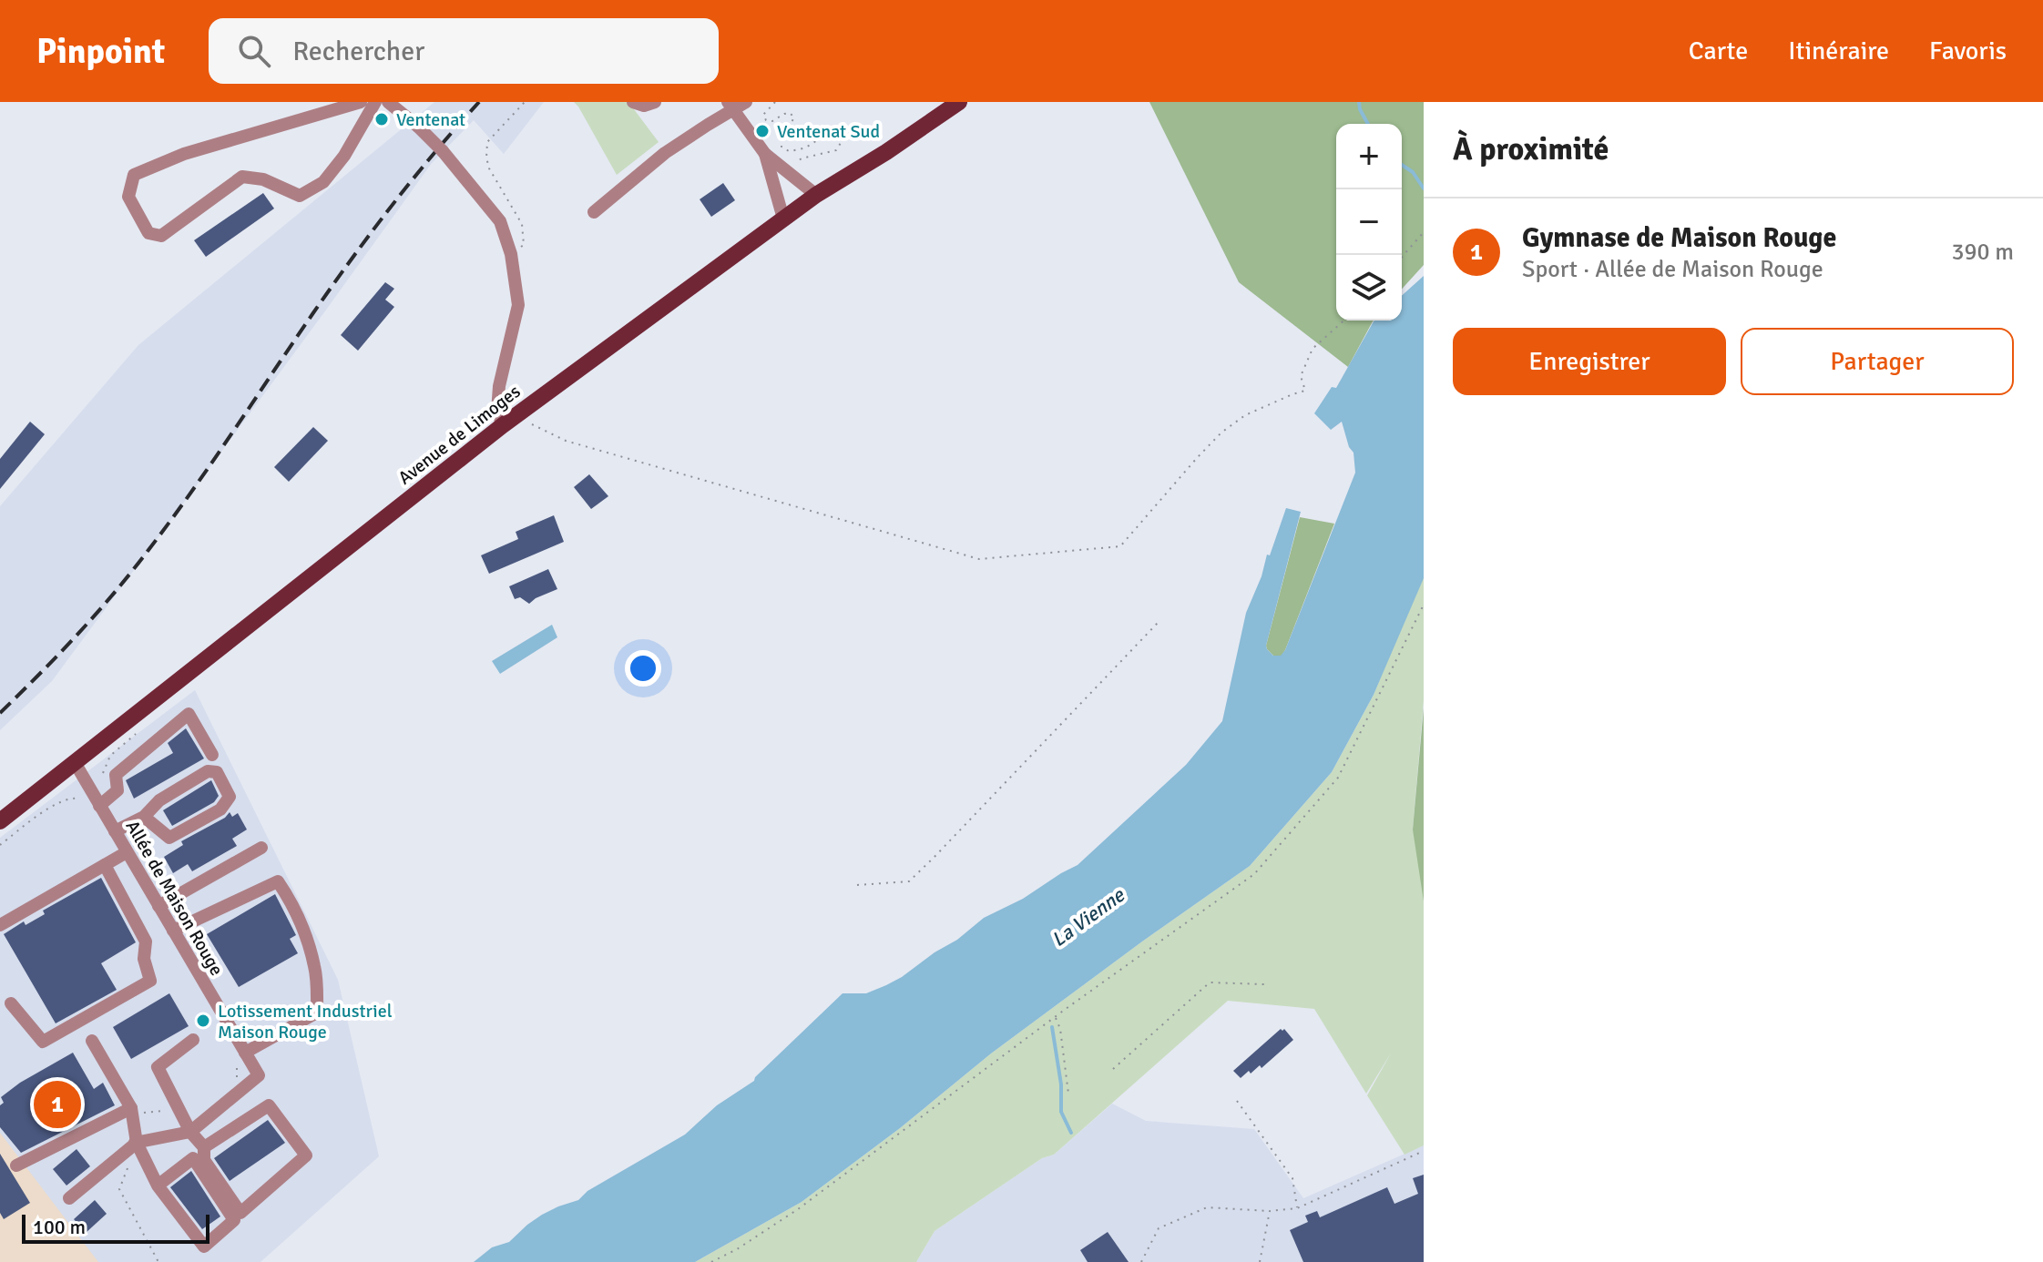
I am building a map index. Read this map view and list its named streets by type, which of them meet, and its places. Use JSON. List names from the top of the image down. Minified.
{"streets":{"main road":["Avenue de Limoges"],"street":["Allée de Maison Rouge"]},"crossings":[["Avenue de Limoges","Allée de Maison Rouge"]],"water":["La Vienne"],"places":["Ventenat","Ventenat Sud","Lotissement Industriel Maison Rouge"],"scale_bar":"100 m","page":{"header":"Pinpoint","search":"Rechercher","nav":["Carte","Itinéraire","Favoris"],"heading":"À proximité","map_buttons":["+","−"],"list":[{"mark":"1","name":"Gymnase de Maison Rouge","note":"Sport · Allée de Maison Rouge","value":"390 m"}],"buttons":["Enregistrer","Partager"],"pins":"1","scale":"100 m"}}
